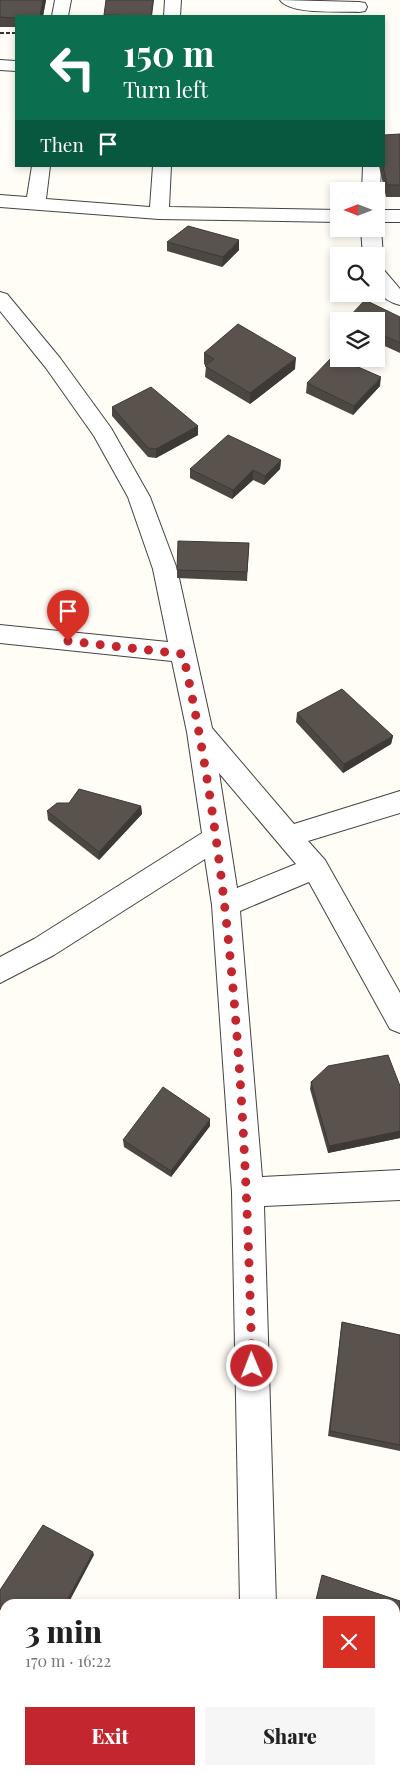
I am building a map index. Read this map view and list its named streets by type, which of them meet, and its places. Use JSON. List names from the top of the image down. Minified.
{"north":"left","page":{"turn":["150 m","Turn left"],"then":"Then","heading":["3 min","170 m · 16:22"],"buttons":["Exit","Share"]}}
